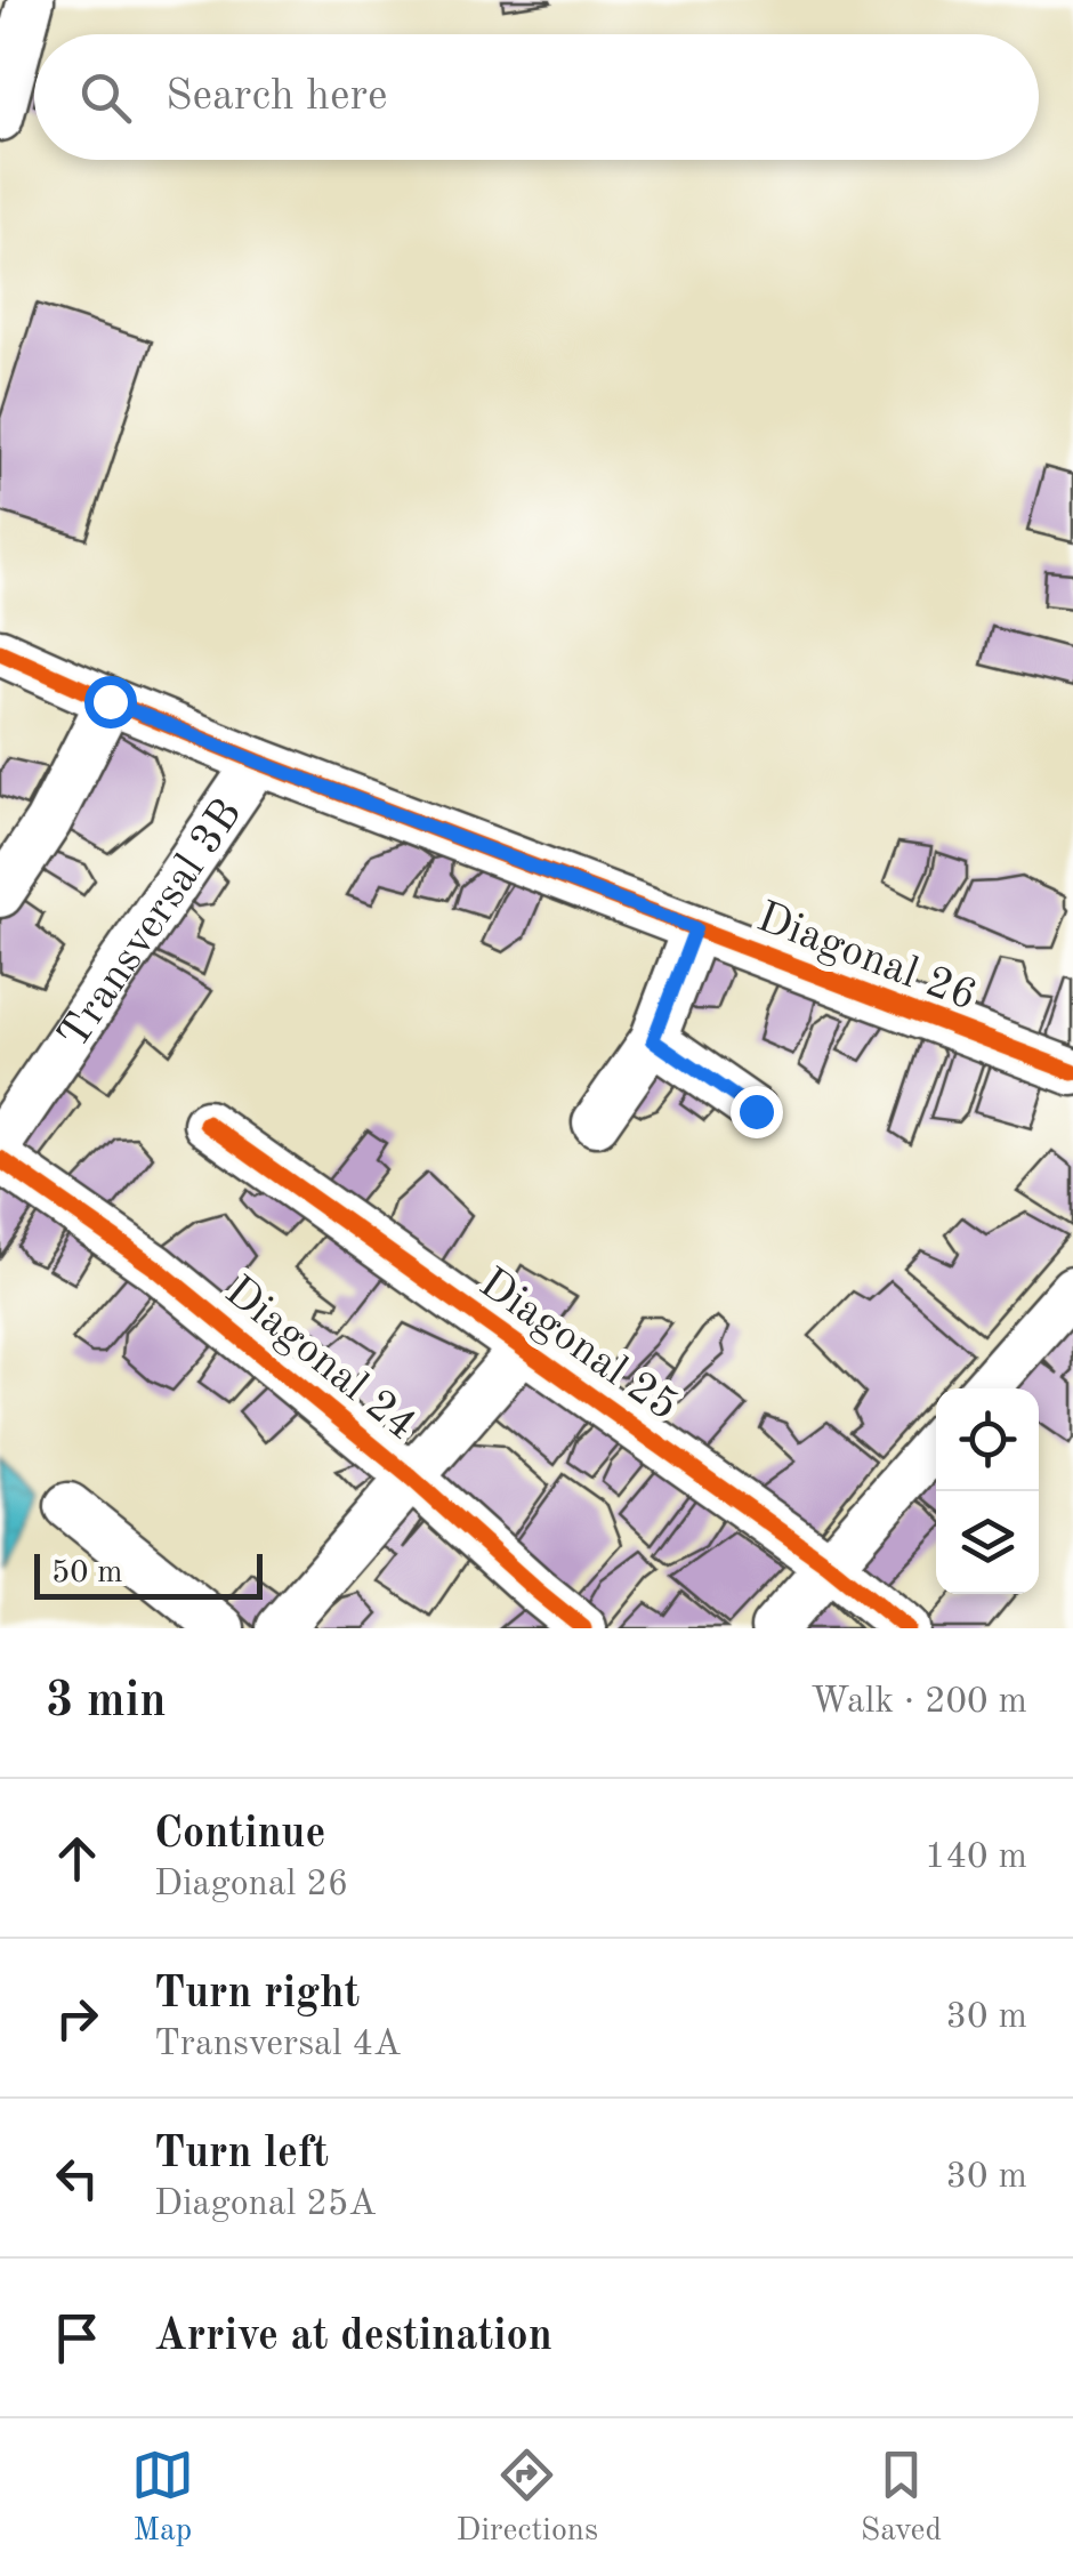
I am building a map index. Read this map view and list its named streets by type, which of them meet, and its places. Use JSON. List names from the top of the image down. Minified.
{"streets":{"street":["Transversal 3B","Diagonal 26","Diagonal 25","Diagonal 24"]},"crossings":[["Transversal 3B","Diagonal 26"]],"scale_bar":"50 m","page":{"search":"Search here","scale":"50 m","heading":["3 min","Walk · 200 m"],"list":[["Continue","Diagonal 26","140 m"],["Turn right","Transversal 4A","30 m"],["Turn left","Diagonal 25A","30 m"],"Arrive at destination"],"nav":["Map","Directions","Saved"]}}
